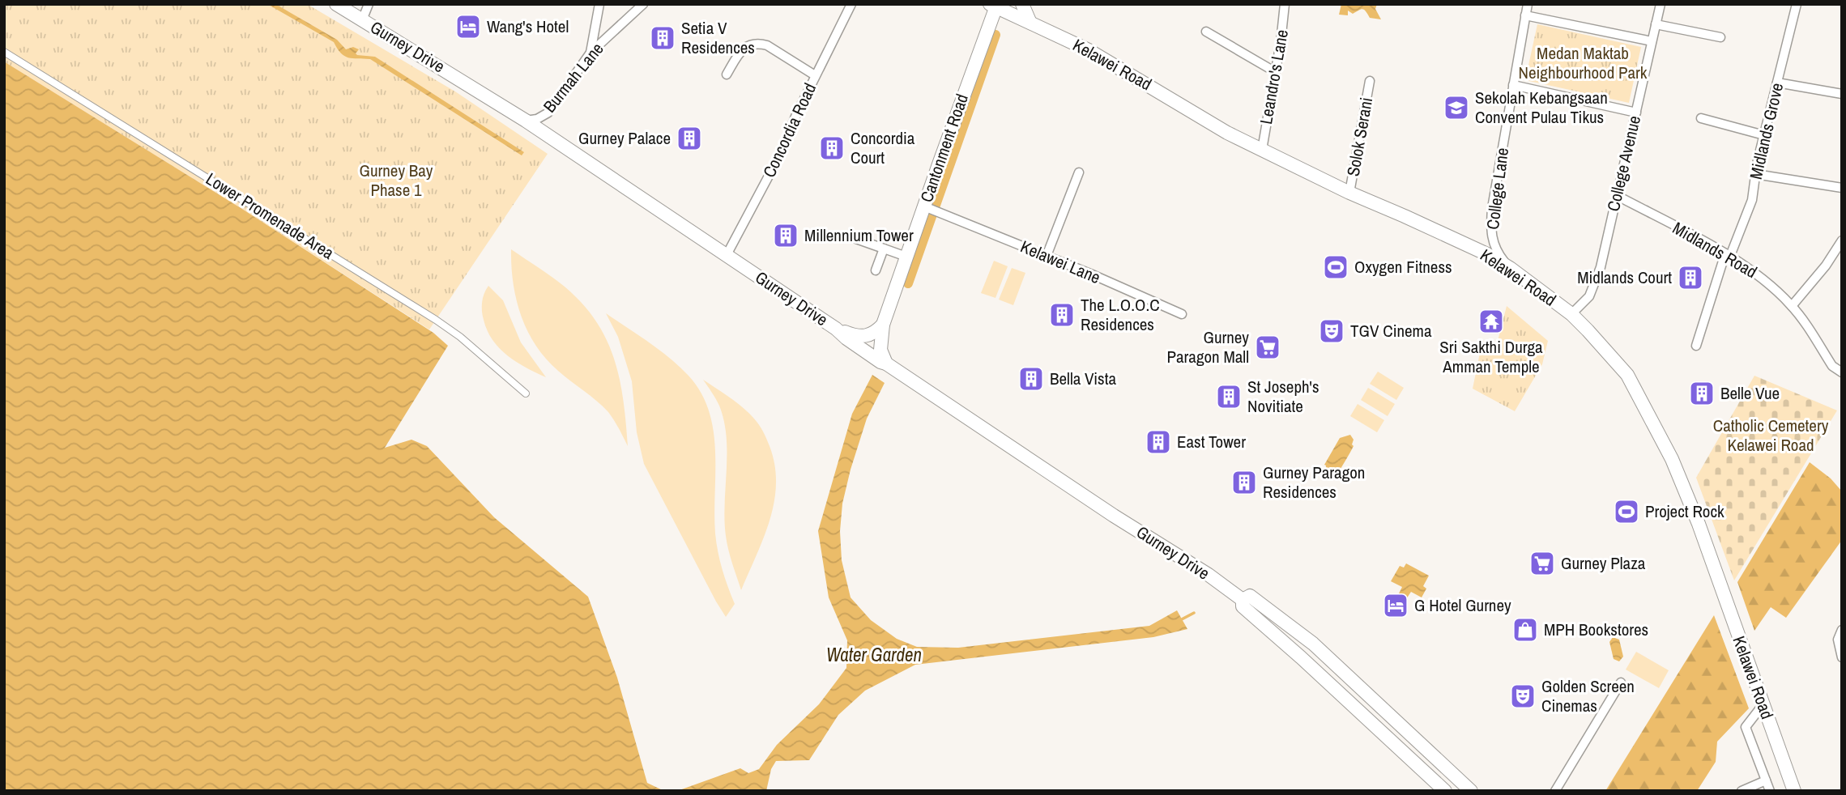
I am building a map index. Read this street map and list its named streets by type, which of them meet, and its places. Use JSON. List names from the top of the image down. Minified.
{"streets":{"main road":["Gurney Drive","Kelawei Road","Cantonment Road"],"street":["Leandro's Lane","Burmah Lane","Concordia Road","Midlands Grove","Solok Serani","College Avenue","College Lane","Lower Promenade Area","Midlands Road","Kelawei Lane"]},"crossings":[["Gurney Drive","Burmah Lane"],["Gurney Drive","Concordia Road"],["Gurney Drive","Cantonment Road"],["Kelawei Road","Leandro's Lane"],["Kelawei Road","Solok Serani"],["Kelawei Road","Cantonment Road"],["Kelawei Road","College Avenue"],["Kelawei Road","College Lane"],["Midlands Grove","Midlands Road"],["Cantonment Road","Kelawei Lane"],["College Avenue","Midlands Road"]],"water":["Water Garden"],"parks":["Medan Maktab Neighbourhood Park","Gurney Bay Phase 1","Catholic Cemetery Kelawei Road"],"places":{"hotel":["Wang's Hotel","G Hotel Gurney"],"building":["Setia V Residences","Gurney Palace","Concordia Court","Millennium Tower","Midlands Court","The L.O.O.C Residences","Bella Vista","Belle Vue","St Joseph's Novitiate","East Tower","Gurney Paragon Residences"],"school or university":["Sekolah Kebangsaan Convent Pulau Tikus"],"sports":["Oxygen Fitness","Project Rock"],"temple":["Sri Sakthi Durga Amman Temple"],"theatre":["TGV Cinema","Golden Screen Cinemas"],"supermarket":["Gurney Paragon Mall","Gurney Plaza"],"shop":["MPH Bookstores"]}}
